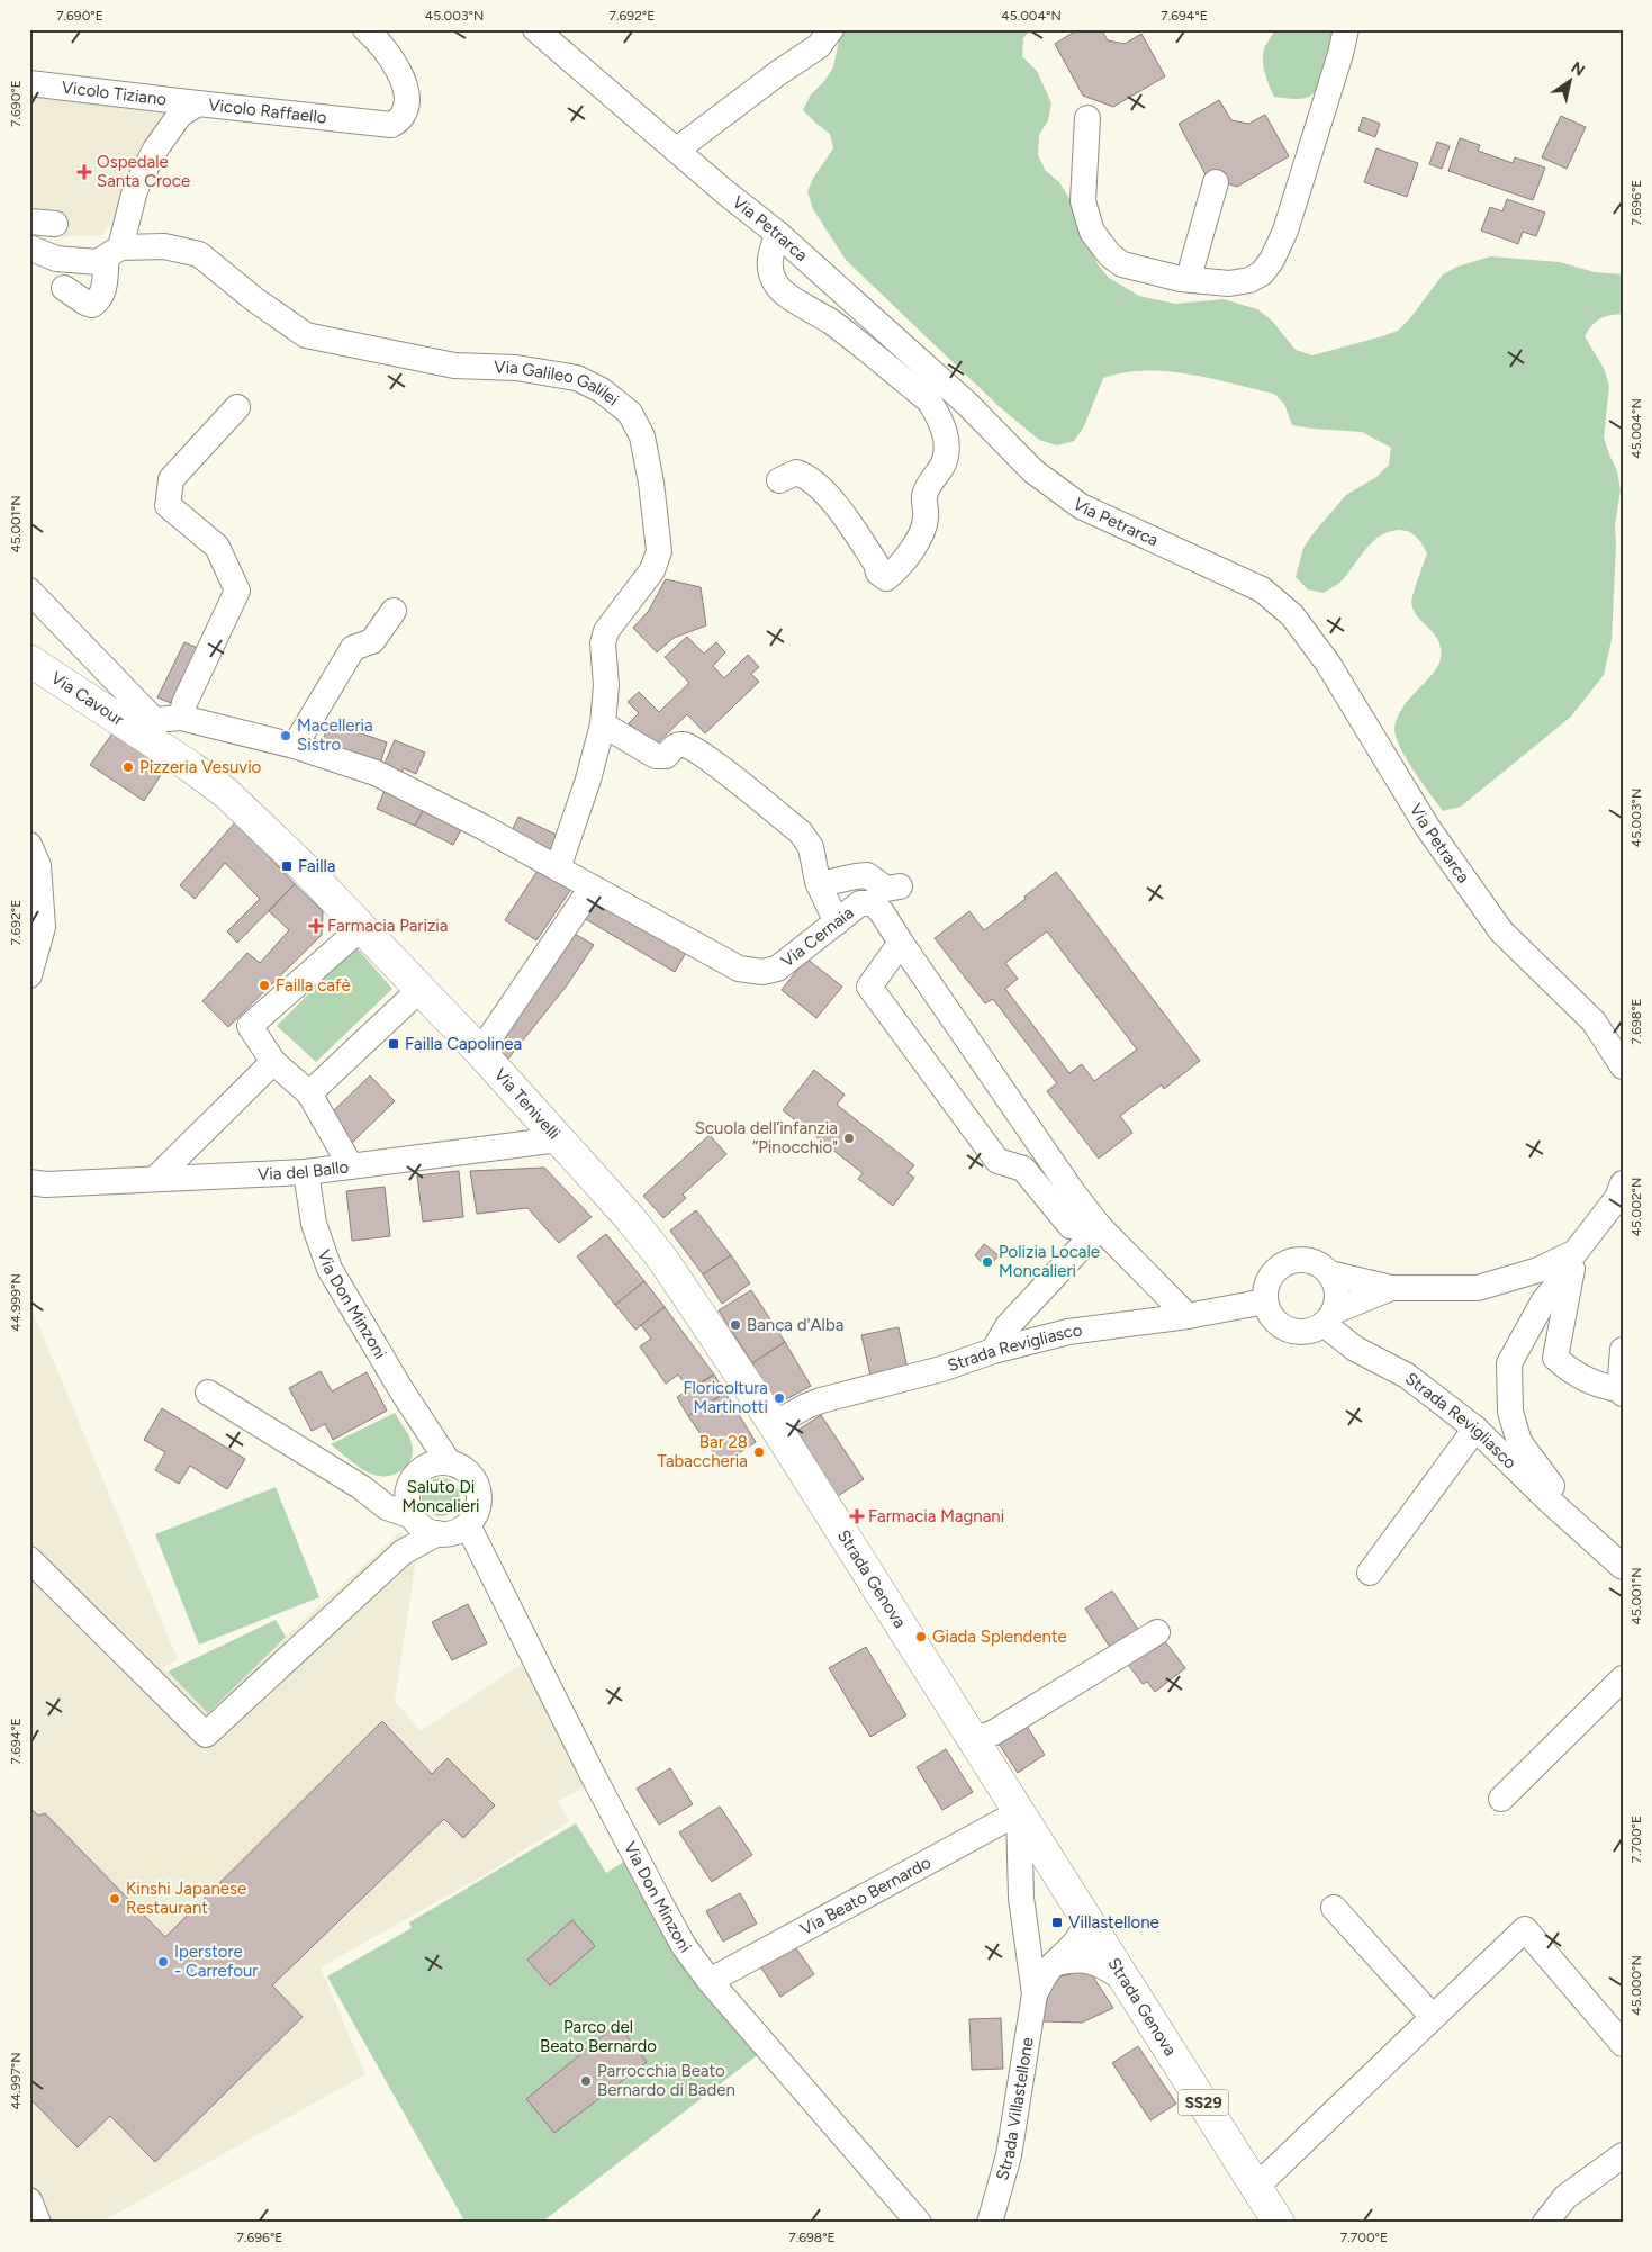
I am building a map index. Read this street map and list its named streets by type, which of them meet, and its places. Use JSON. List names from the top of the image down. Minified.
{"streets":{"main road":["Via Cavour","Via Tenivelli","Strada Genova","SS29"],"street":["Vicolo Tiziano","Vicolo Raffaello","Via Petrarca","Via Galileo Galilei","Via Cernaia","Via del Ballo","Via Don Minzoni","Strada Revigliasco","Via Beato Bernardo","Strada Villastellone"]},"crossings":[["Vicolo Tiziano","Vicolo Raffaello"],["Vicolo Raffaello","Via Galileo Galilei"],["Via Galileo Galilei","Via Cernaia"],["Via Cavour","Via Cernaia"],["Via Cavour","Via Tenivelli"],["Via Cernaia","Via Tenivelli"],["Via Cernaia","Strada Revigliasco"],["Via Tenivelli","Via del Ballo"],["Via Tenivelli","Strada Revigliasco"],["Via Tenivelli","Strada Genova"],["Via del Ballo","Via Don Minzoni"],["Via Don Minzoni","Via Beato Bernardo"],["Strada Revigliasco","Strada Genova"],["Strada Genova","Via Beato Bernardo"],["Strada Genova","Strada Villastellone"],["Via Beato Bernardo","Strada Villastellone"]],"parks":["Saluto Di Moncalieri","Parco del Beato Bernardo"],"places":{"health":["Ospedale Santa Croce","Farmacia Parizia","Farmacia Magnani"],"other":["Macelleria Sistro","Pizzeria Vesuvio","Failla cafè","Scuola dell’infanzia ”Pinocchio\"","Polizia Locale Moncalieri","Banca d'Alba","Floricoltura Martinotti","Bar 28 Tabaccheria","Giada Splendente","Kinshi Japanese Restaurant","Iperstore - Carrefour","Parrocchia Beato Bernardo di Baden"],"transit":["Failla","Failla Capolinea","Villastellone"]},"north":"top right","coordinates":["7.690°E","45.003°N","7.692°E","45.004°N","7.694°E","7.696°E","45.001°N","7.698°E","45.002°N","44.999°N","7.700°E","45.000°N","44.997°N"]}
